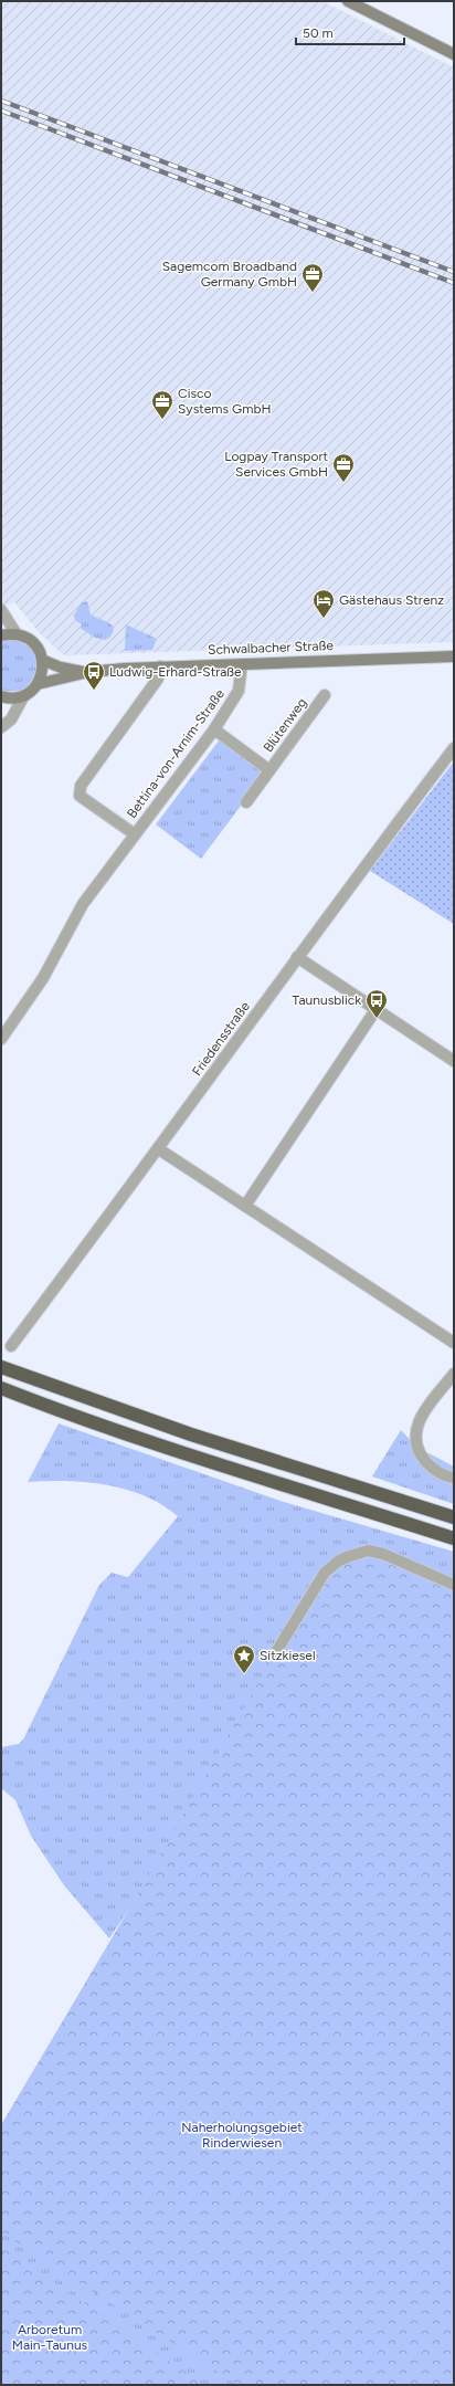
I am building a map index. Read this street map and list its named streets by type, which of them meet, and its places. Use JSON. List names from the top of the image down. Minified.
{"streets":{"street":["Schwalbacher Straße","Blütenweg","Bettina-von-Arnim-Straße","Friedensstraße"]},"crossings":[["Schwalbacher Straße","Bettina-von-Arnim-Straße"],["Blütenweg","Bettina-von-Arnim-Straße"]],"parks":["Naherholungsgebiet Rinderwiesen","Arboretum Main-Taunus"],"places":{"office":["Sagemcom Broadband Germany GmbH","Cisco Systems GmbH","Logpay Transport Services GmbH"],"hotel":["Gästehaus Strenz"],"bus stop":["Ludwig-Erhard-Straße","Taunusblick"],"place":["Sitzkiesel"]},"scale_bar":"50 m"}
